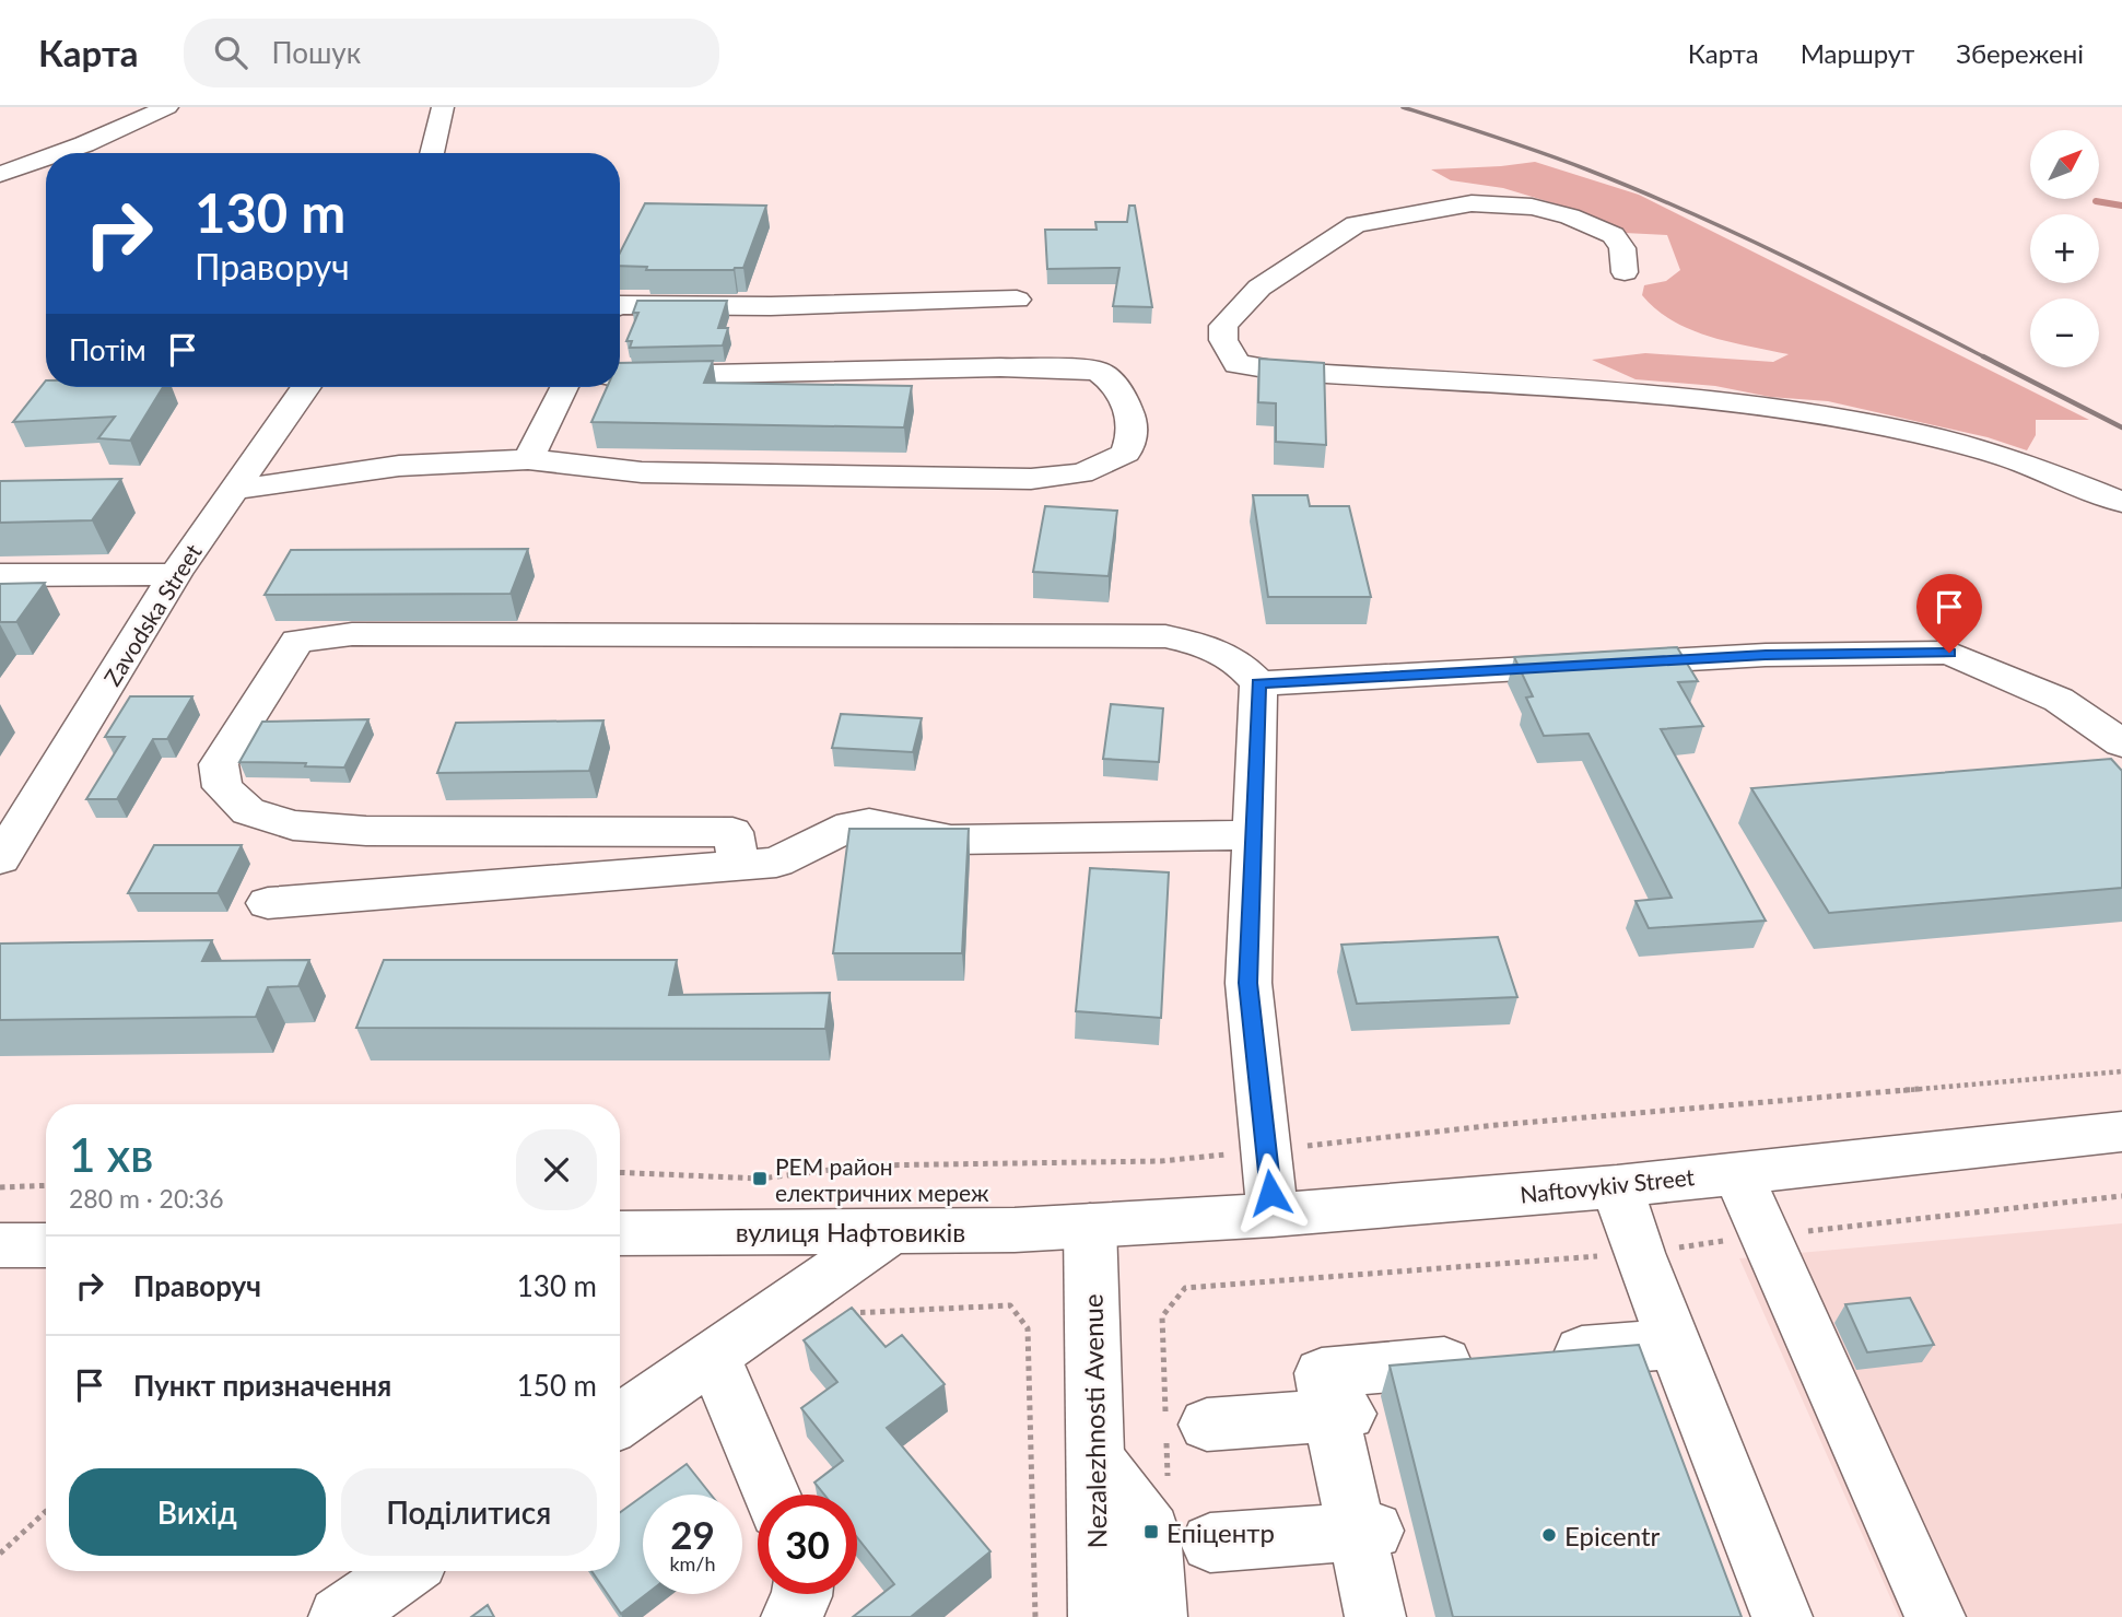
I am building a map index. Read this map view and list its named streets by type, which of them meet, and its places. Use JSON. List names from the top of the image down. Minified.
{"streets":{"street":["Zavodska Street","Naftovykiv Street","вулиця Нафтовиків","Nezalezhnosti Avenue"]},"crossings":[["Naftovykiv Street","вулиця Нафтовиків"],["Naftovykiv Street","Nezalezhnosti Avenue"],["вулиця Нафтовиків","Nezalezhnosti Avenue"]],"places":{"transit":["РЕМ район електричних мереж","Епіцентр"],"other":["Epicentr"]},"north":"top right","page":{"header":"Карта","search":"Пошук","nav":["Карта","Маршрут","Збережені"],"map_buttons":["+","−"],"turn":["130 m","Праворуч"],"then":"Потім","heading":["1 хв","280 m · 20:36"],"list":[{"name":"Праворуч","value":"130 m"},{"name":"Пункт призначення","value":"150 m"}],"buttons":["Вихід","Поділитися"],"speed":"29 km/h","limit":"30"}}
